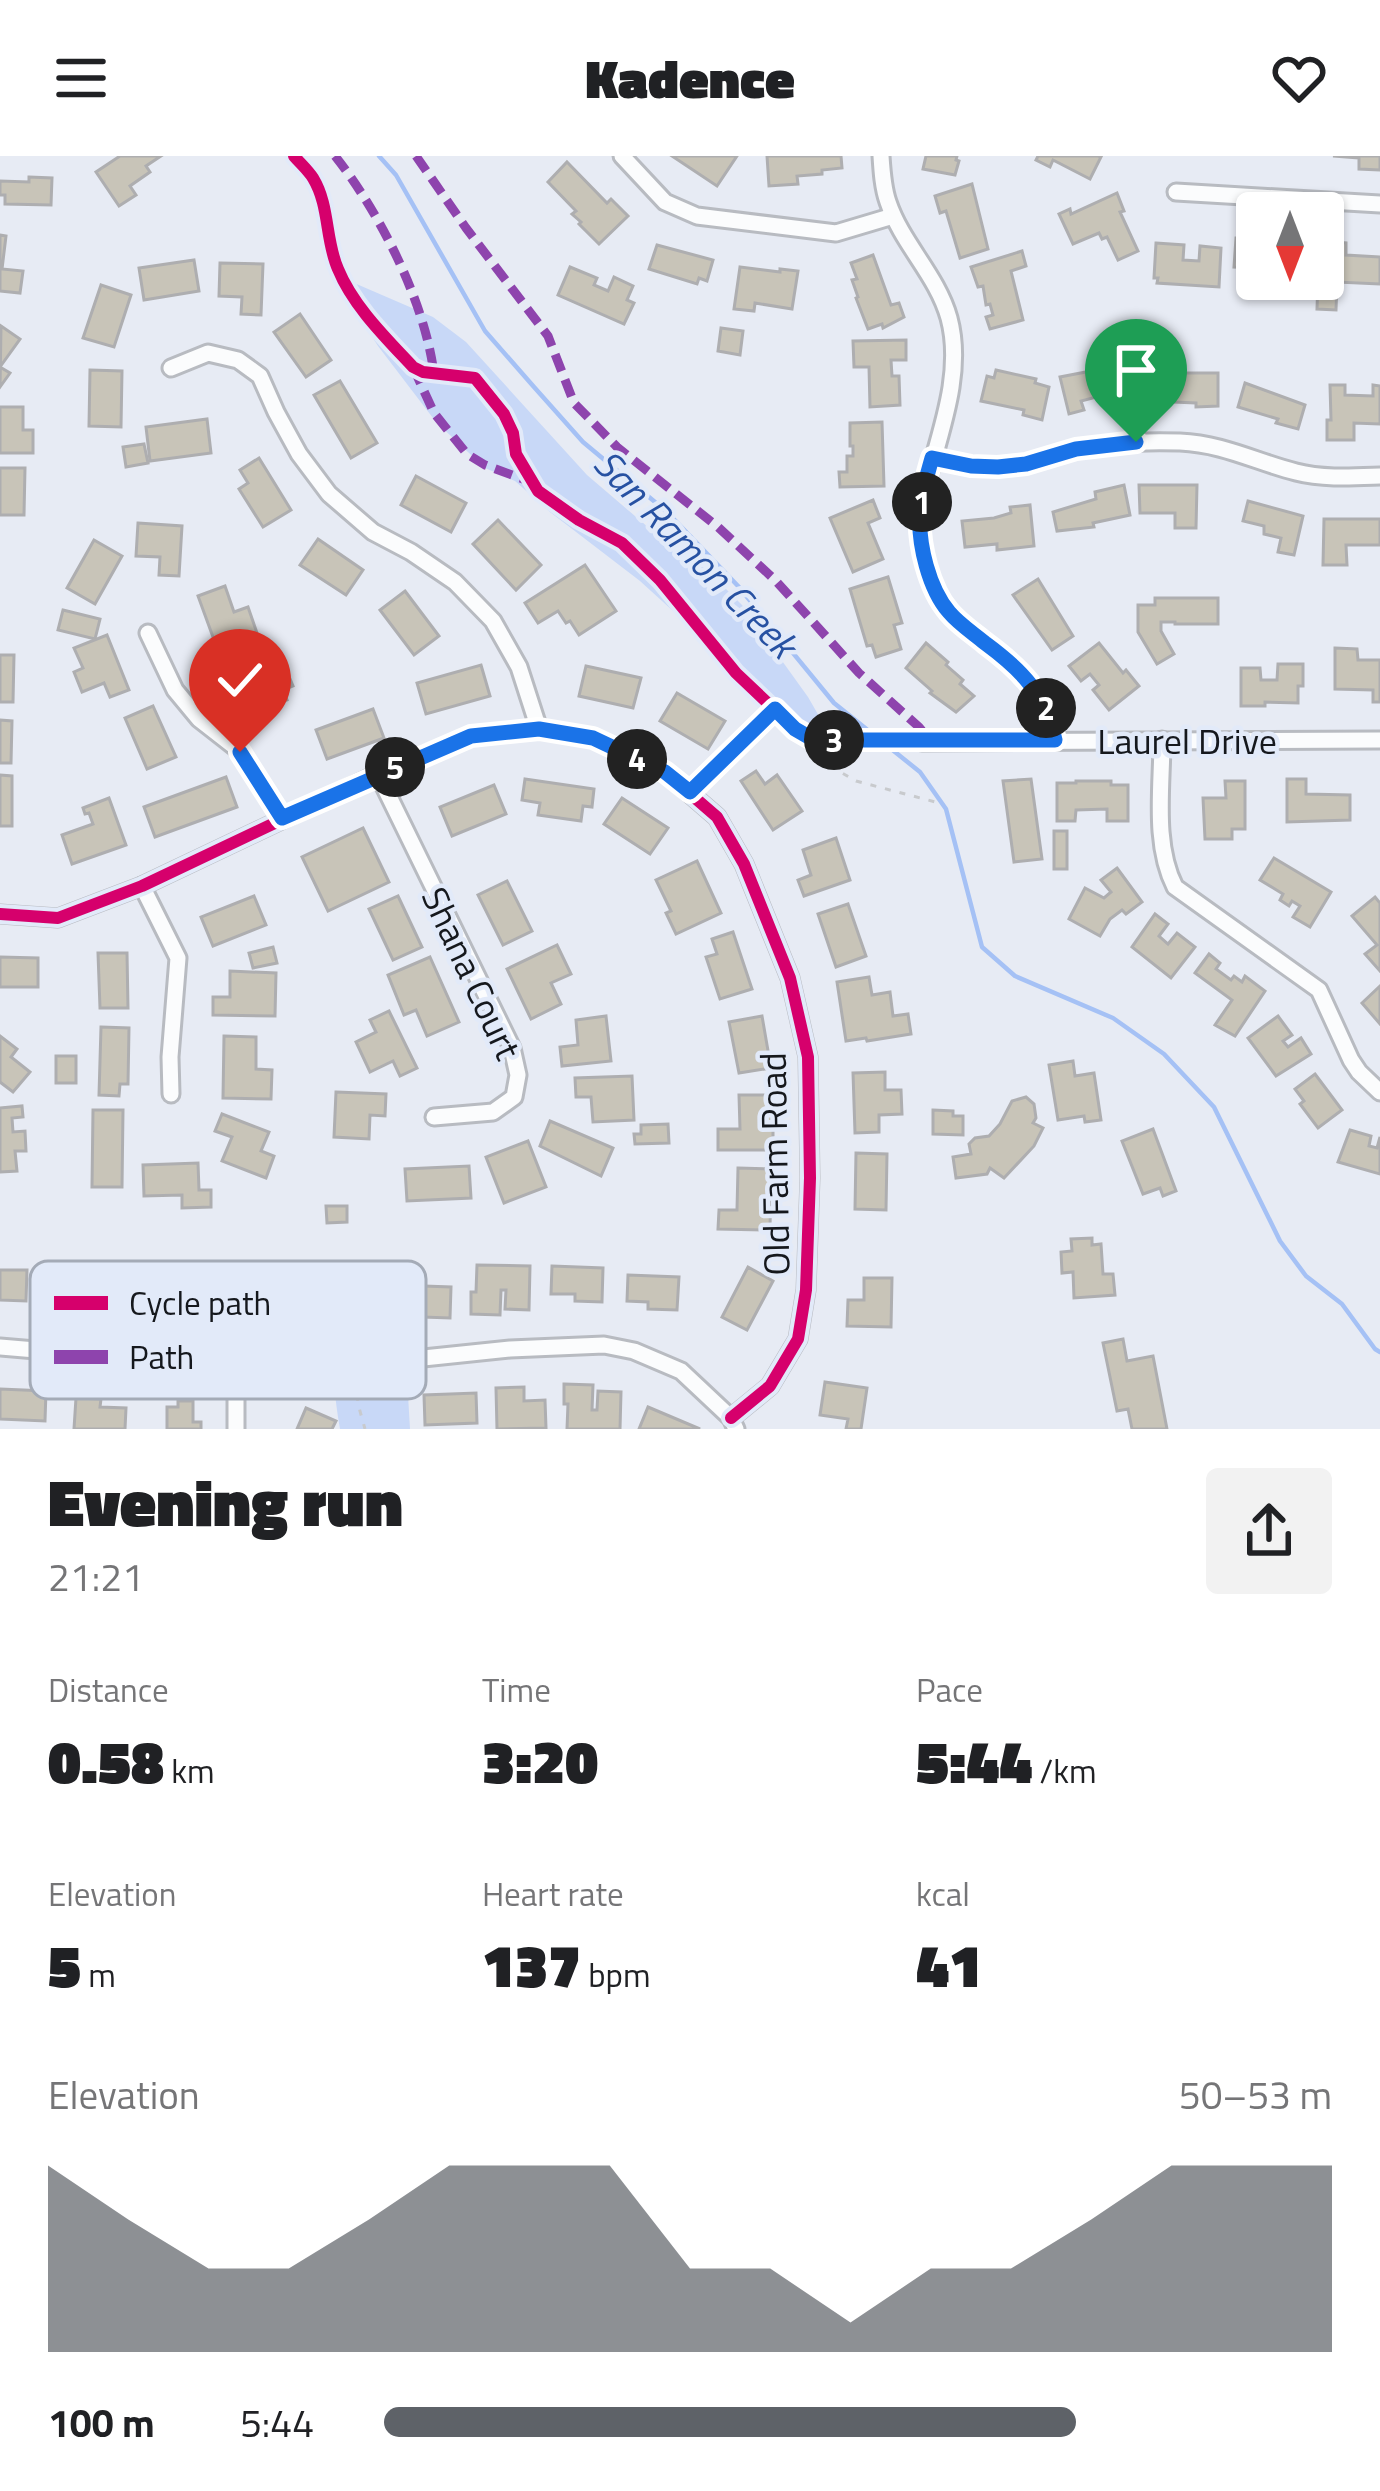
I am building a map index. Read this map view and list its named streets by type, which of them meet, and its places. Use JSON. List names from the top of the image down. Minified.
{"streets":{"street":["Laurel Drive","Shana Court","Old Farm Road"]},"crossings":[["Shana Court","Old Farm Road"]],"water":["San Ramon Creek"],"legend":["Cycle path","Path"],"north":"bottom","page":{"header":"Kadence","pins":["1","2","3","4","5"],"heading":["Evening run","21:21"],"stats":[["Distance","0.58 km"],["Time","3:20"],["Pace","5:44 /km"],["Elevation","5 m"],["Heart rate","137 bpm"],["kcal","41"]],"chart":["Elevation","50–53 m"],"list":[{"name":"100 m","note":"5:44"}]}}
